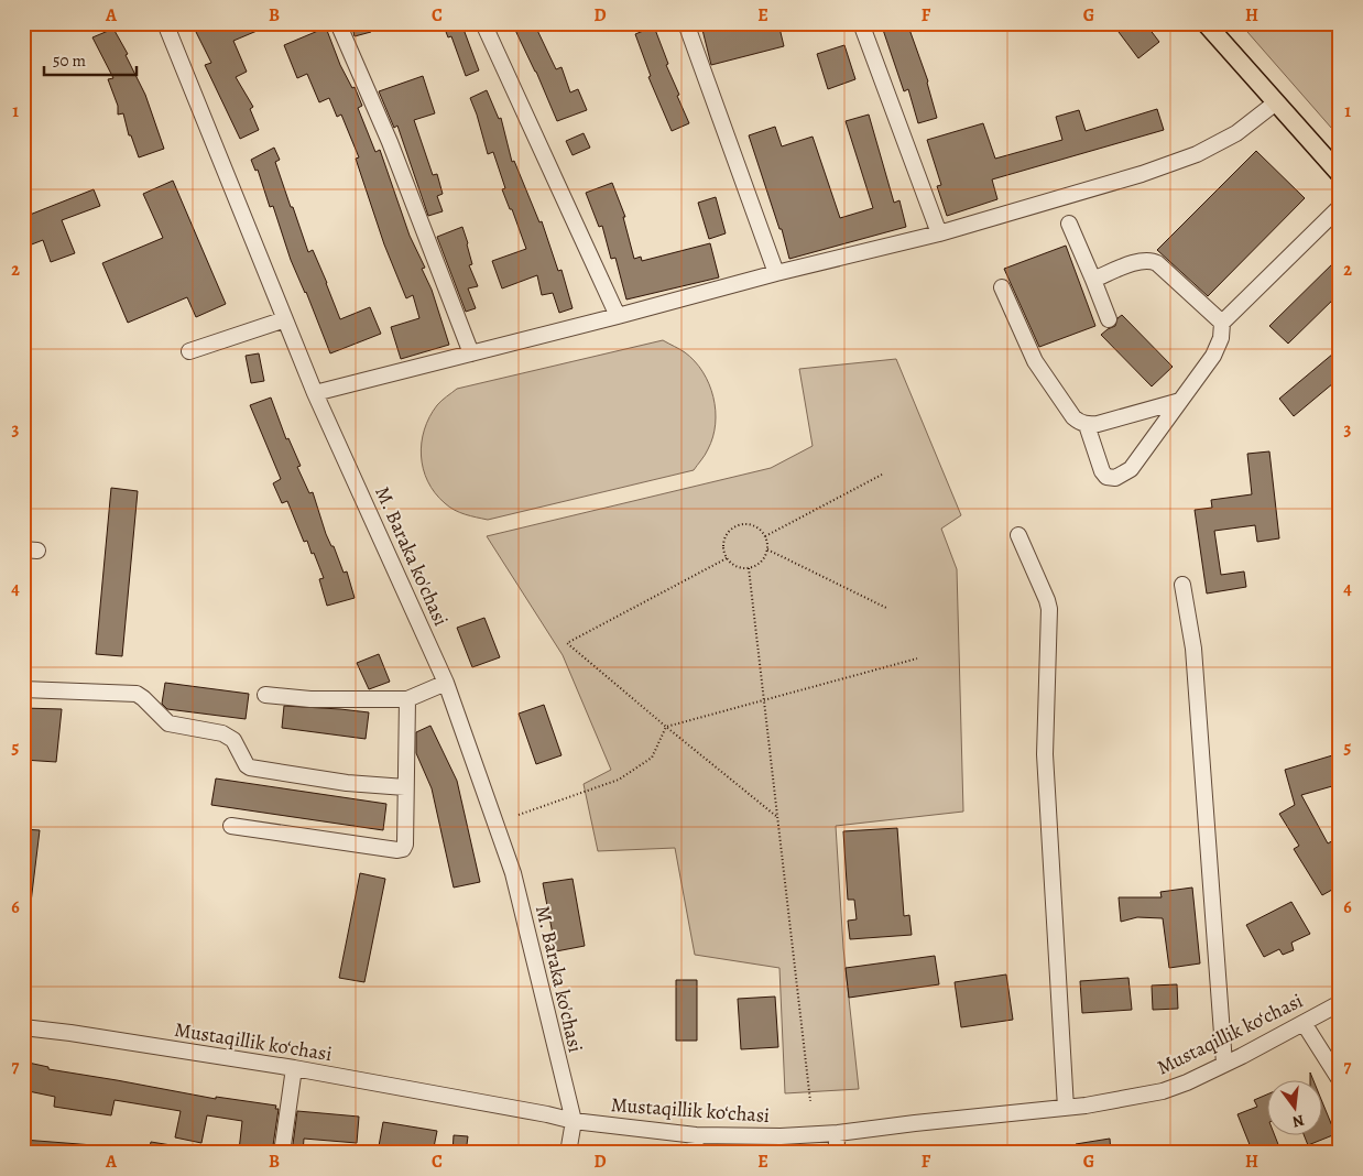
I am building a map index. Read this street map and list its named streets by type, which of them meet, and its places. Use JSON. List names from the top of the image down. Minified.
{"streets":{"street":["M. Baraka ko'chasi","Mustaqillik ko‘chasi"]},"crossings":[["M. Baraka ko'chasi","Mustaqillik ko‘chasi"]],"scale_bar":"50 m","north":"bottom","grid":{"columns":["A","B","C","D","E","F","G","H"],"rows":["1","2","3","4","5","6","7"]}}
